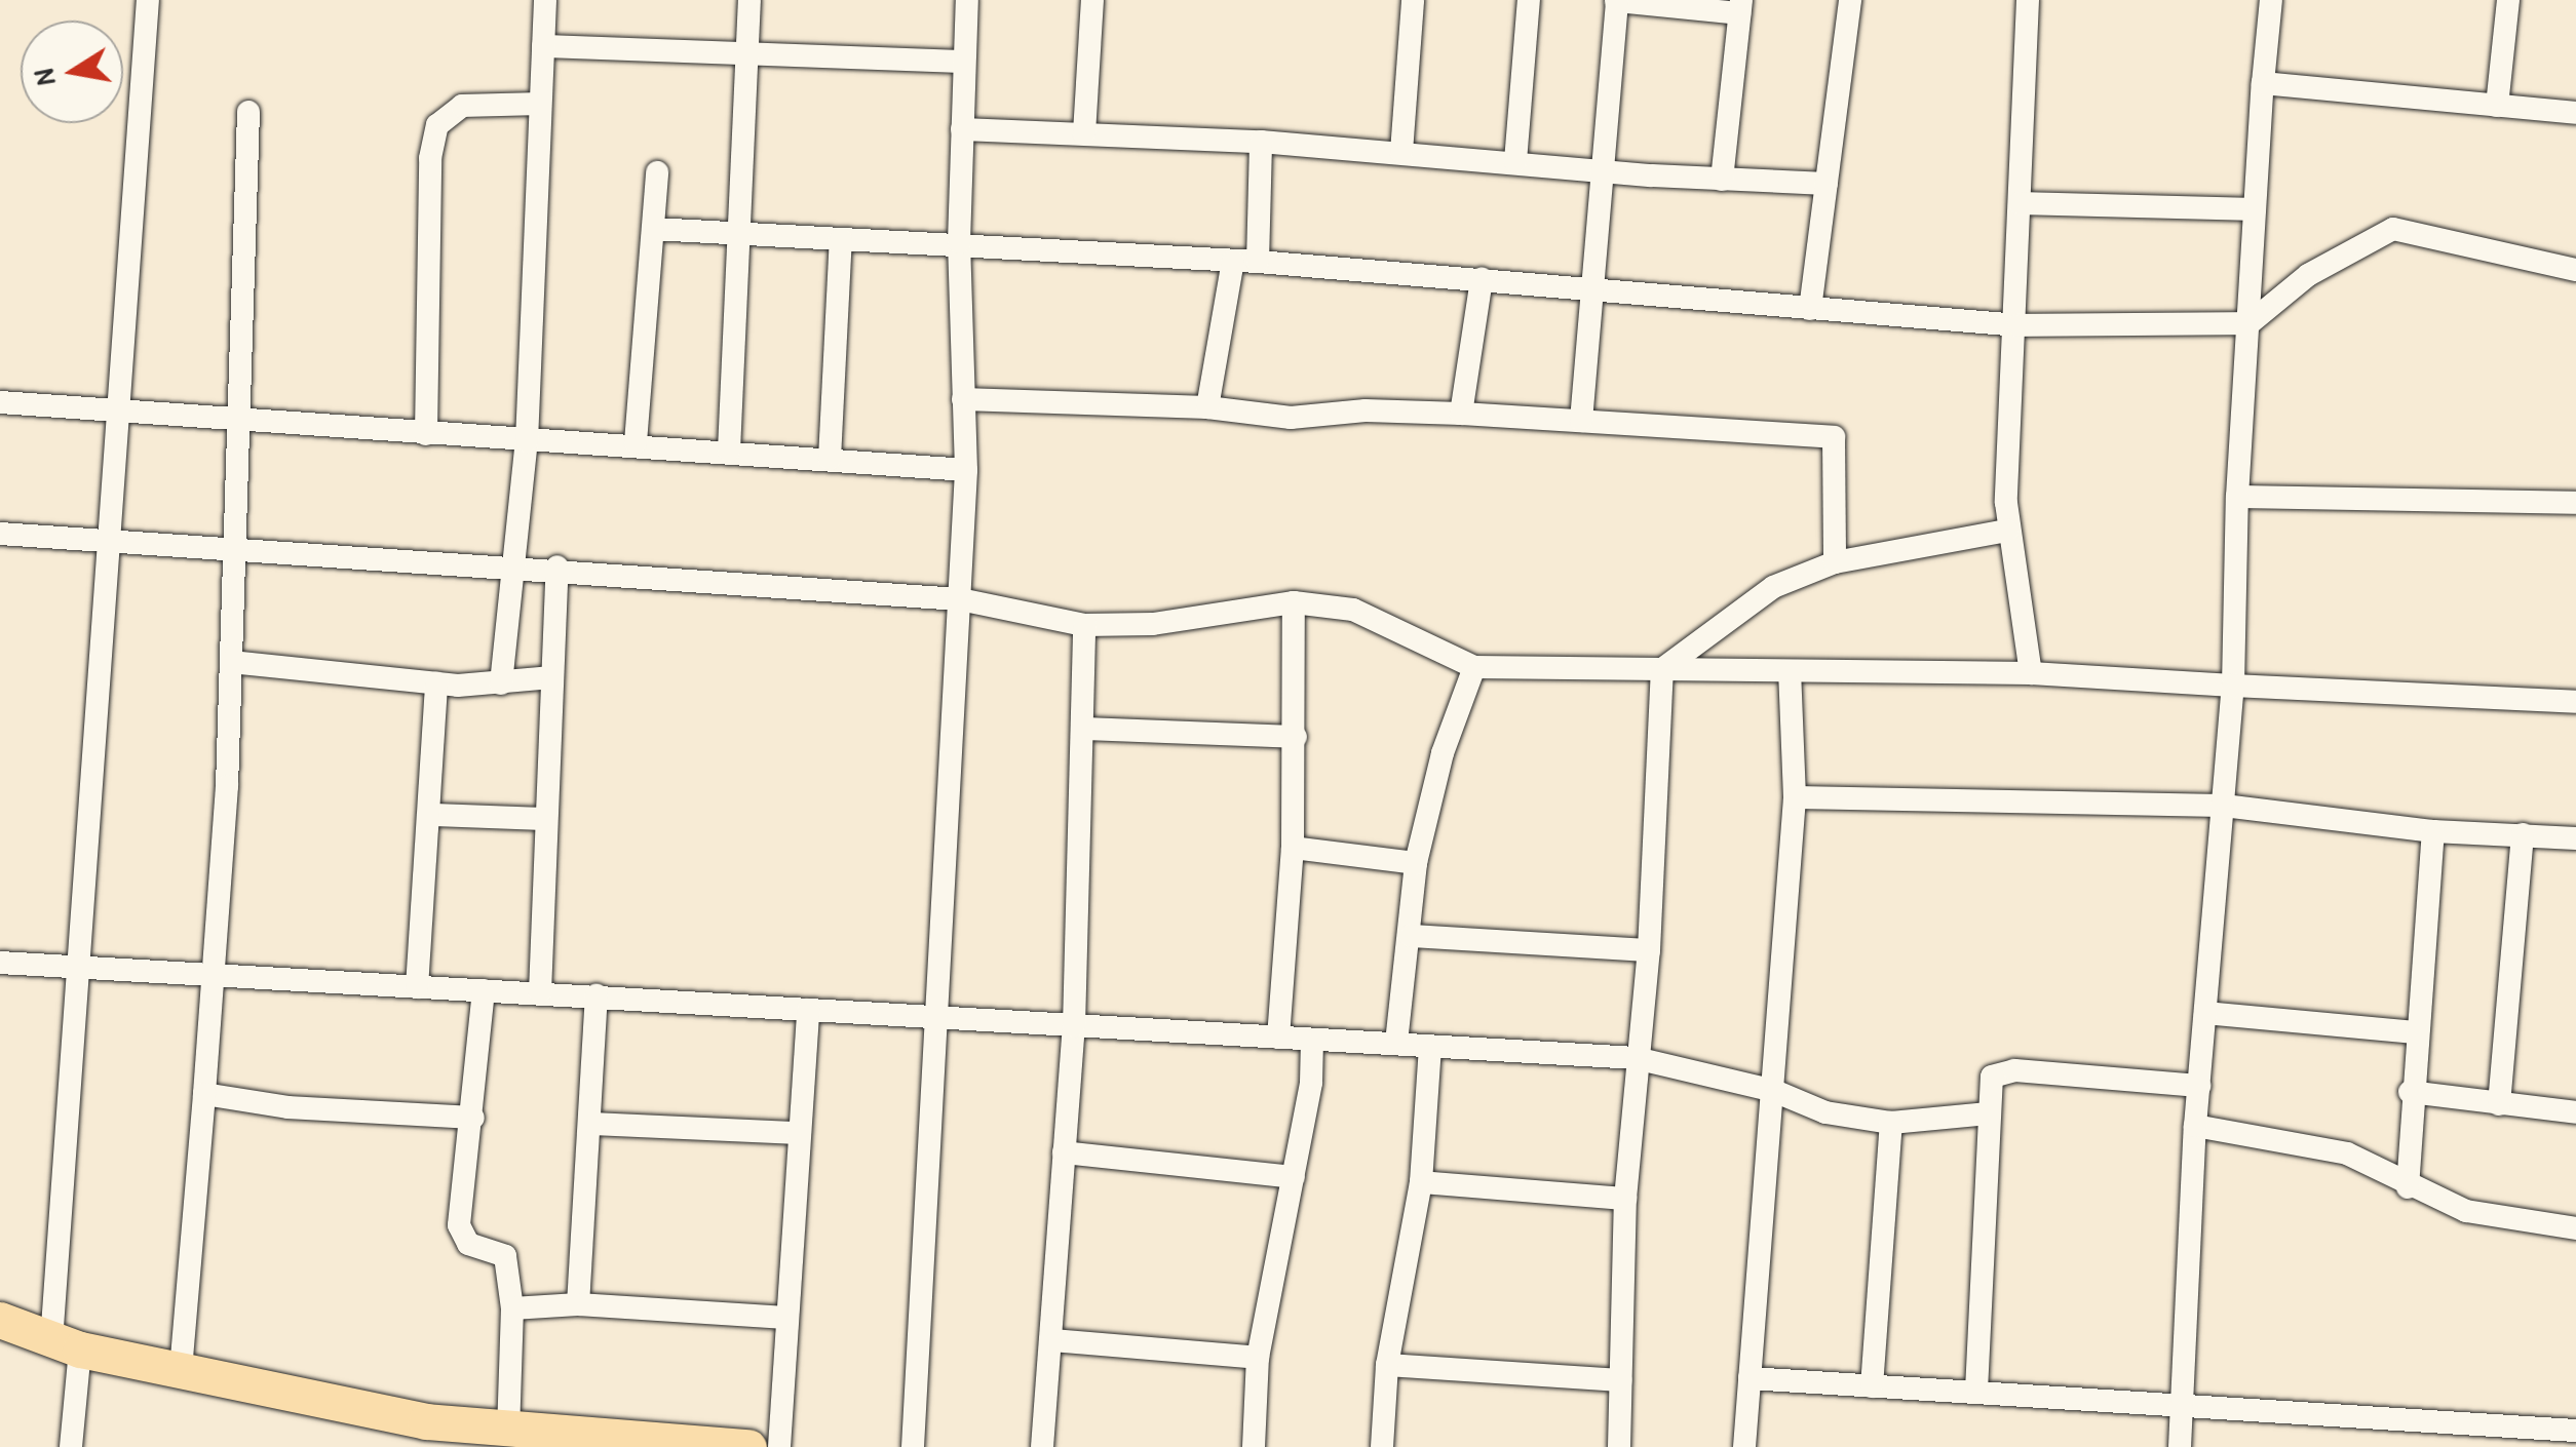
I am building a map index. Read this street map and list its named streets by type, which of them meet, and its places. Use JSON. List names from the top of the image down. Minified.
{"north":"left"}
